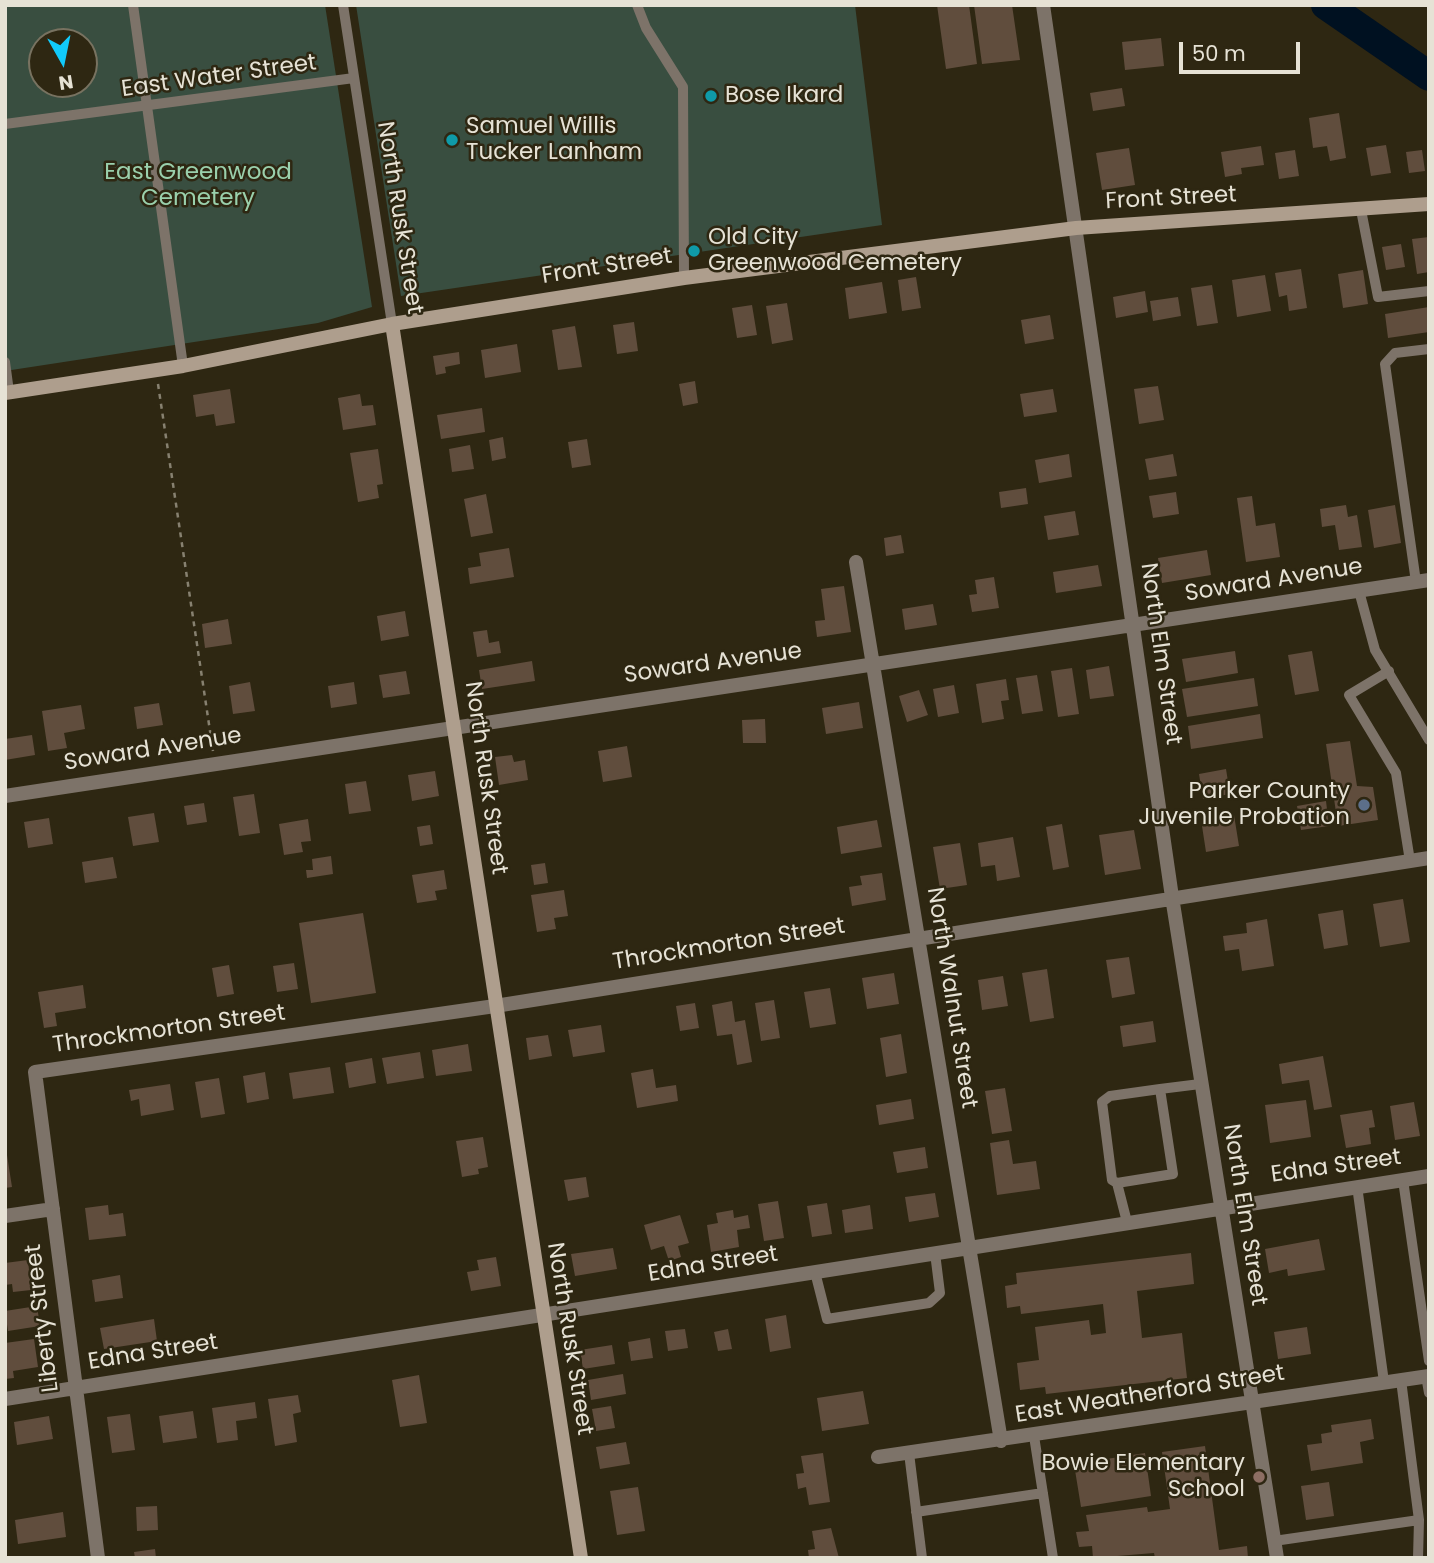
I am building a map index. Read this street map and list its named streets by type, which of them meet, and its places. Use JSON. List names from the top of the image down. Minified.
{"streets":{"street":["Front Street","North Rusk Street","Soward Avenue","North Elm Street","Throckmorton Street","North Walnut Street","Edna Street","Liberty Street","East Weatherford Street"],"lane":["East Water Street"]},"crossings":[["East Water Street","North Rusk Street"],["Front Street","North Rusk Street"],["Front Street","North Elm Street"],["North Rusk Street","Soward Avenue"],["North Rusk Street","Throckmorton Street"],["North Rusk Street","Edna Street"],["Soward Avenue","North Elm Street"],["Soward Avenue","North Walnut Street"],["North Elm Street","Throckmorton Street"],["North Elm Street","Edna Street"],["North Elm Street","East Weatherford Street"],["Throckmorton Street","North Walnut Street"],["Throckmorton Street","Liberty Street"],["North Walnut Street","Edna Street"],["North Walnut Street","East Weatherford Street"],["Edna Street","Liberty Street"]],"parks":["East Greenwood Cemetery"],"places":["Bose Ikard","Samuel Willis Tucker Lanham","Old City Greenwood Cemetery","Parker County Juvenile Probation","Bowie Elementary School"],"scale_bar":"50 m","north":"bottom"}
